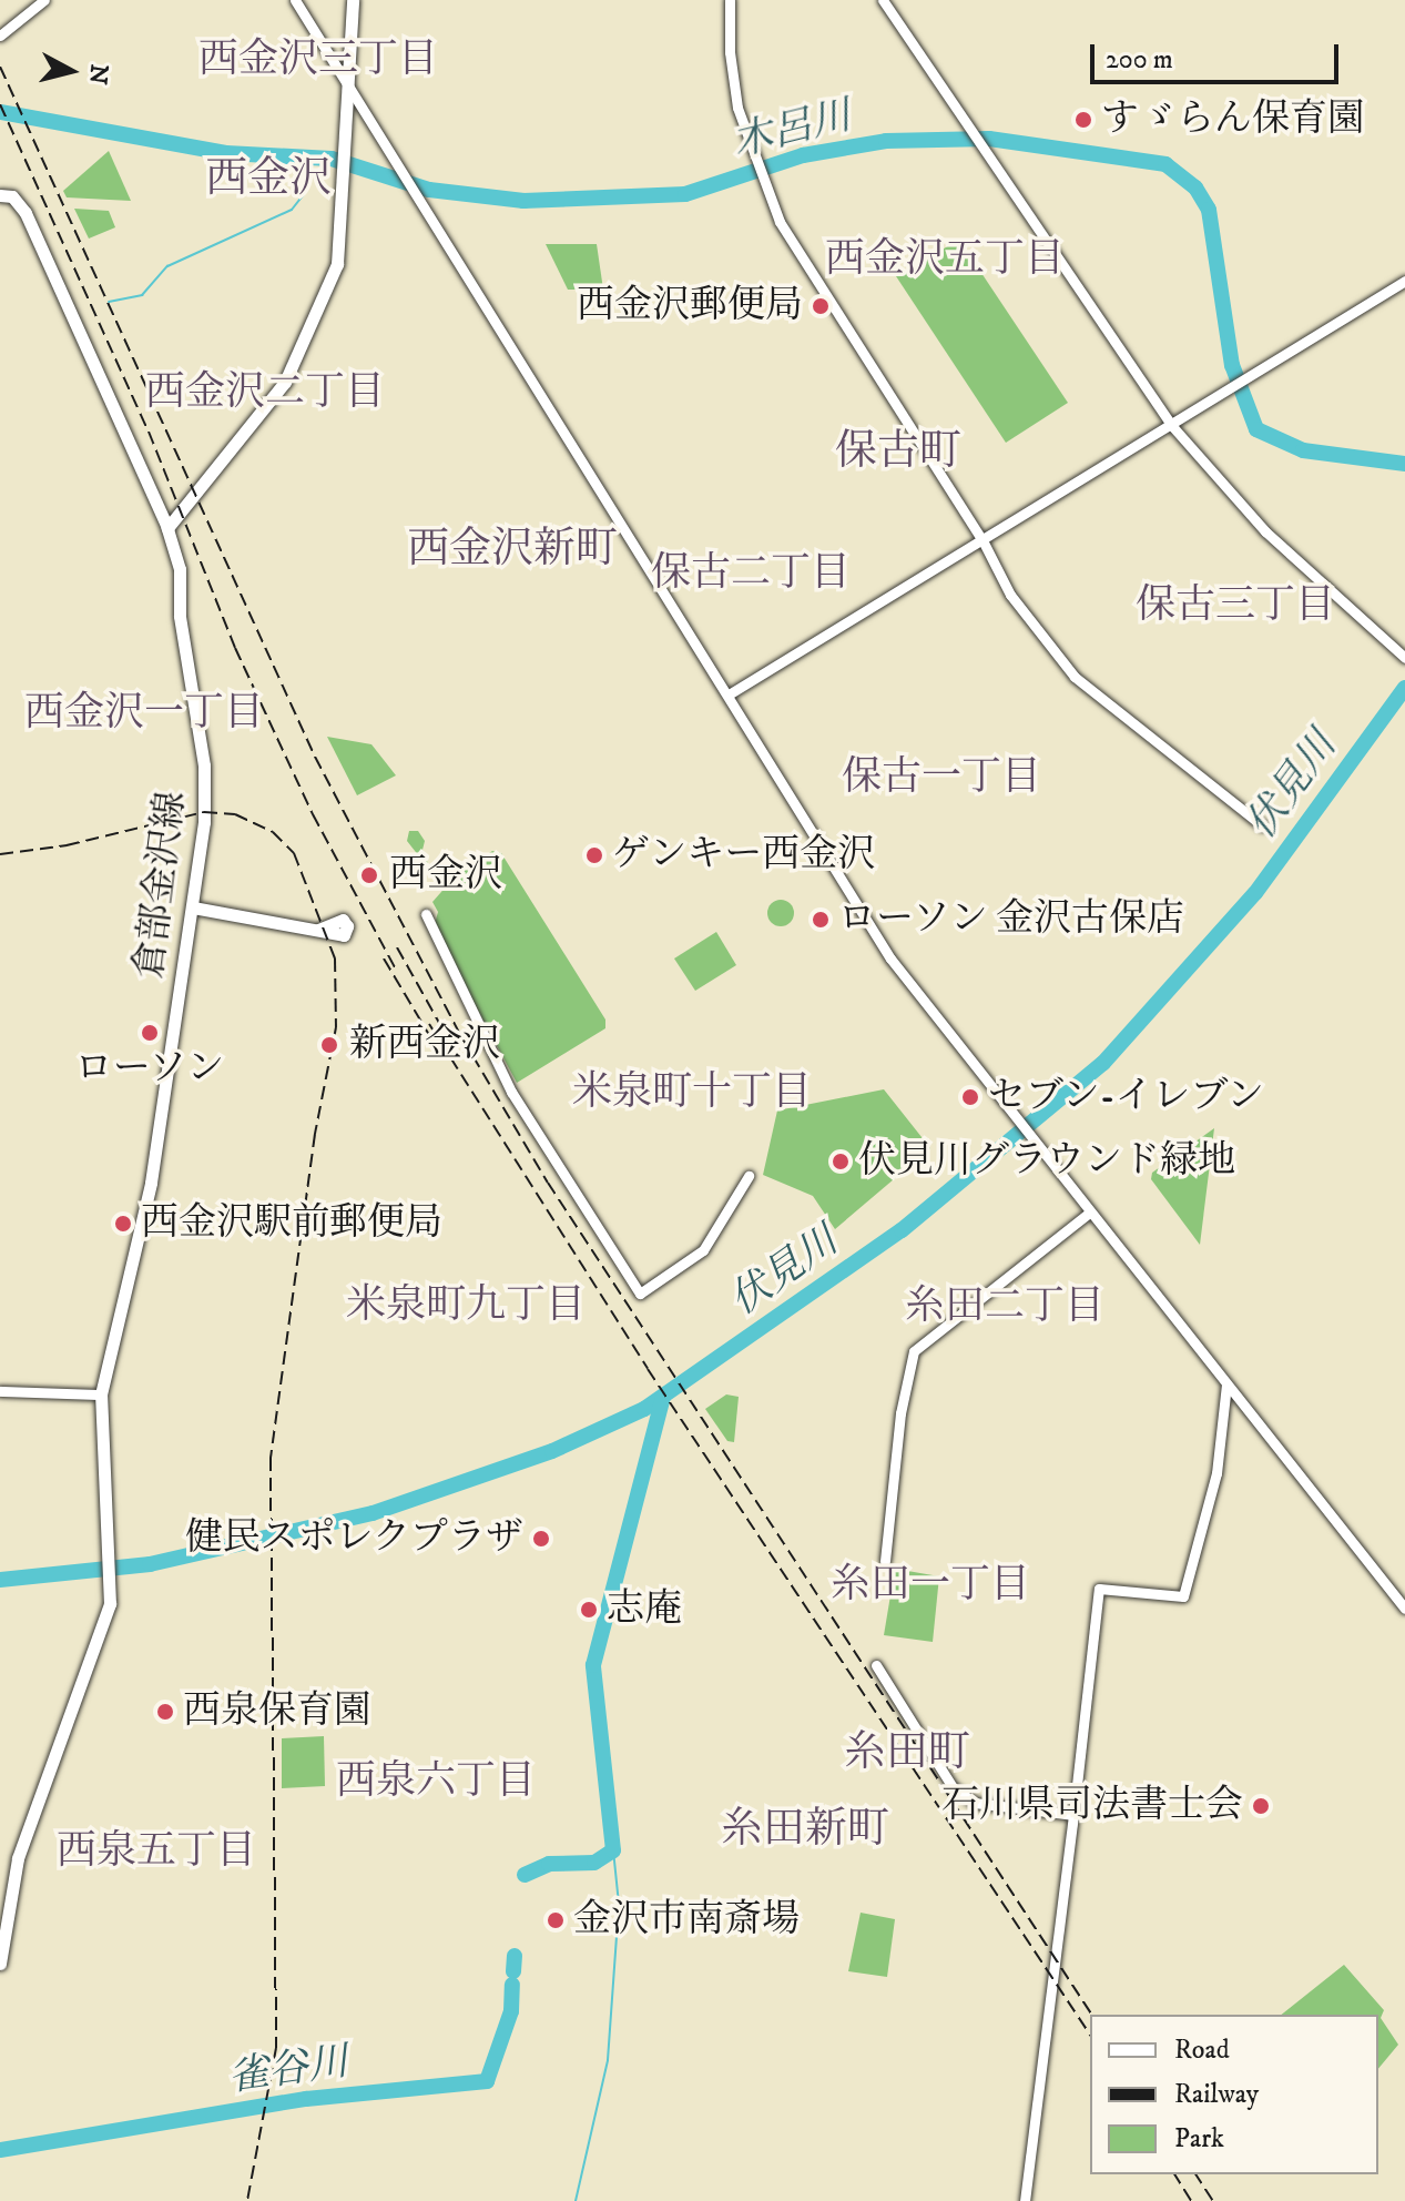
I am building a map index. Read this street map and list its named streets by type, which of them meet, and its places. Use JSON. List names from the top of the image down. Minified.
{"streets":{"main road":["倉部金沢線"]},"districts":["西金沢三丁目","西金沢","西金沢五丁目","西金沢二丁目","保古町","西金沢新町","保古二丁目","保古三丁目","西金沢一丁目","保古一丁目","米泉町十丁目","米泉町九丁目","糸田二丁目","糸田一丁目","糸田町","西泉六丁目","糸田新町","西泉五丁目"],"water":["木呂川","伏見川","雀谷川"],"places":["すゞらん保育園","西金沢郵便局","ゲンキー西金沢","西金沢","ローソン 金沢古保店","ローソン","新西金沢","セブン-イレブン","伏見川グラウンド緑地","西金沢駅前郵便局","健民スポレクプラザ","志庵","西泉保育園","石川県司法書士会","金沢市南斎場"],"legend":["Road","Railway","Park"],"scale_bar":"200 m","north":"right"}
